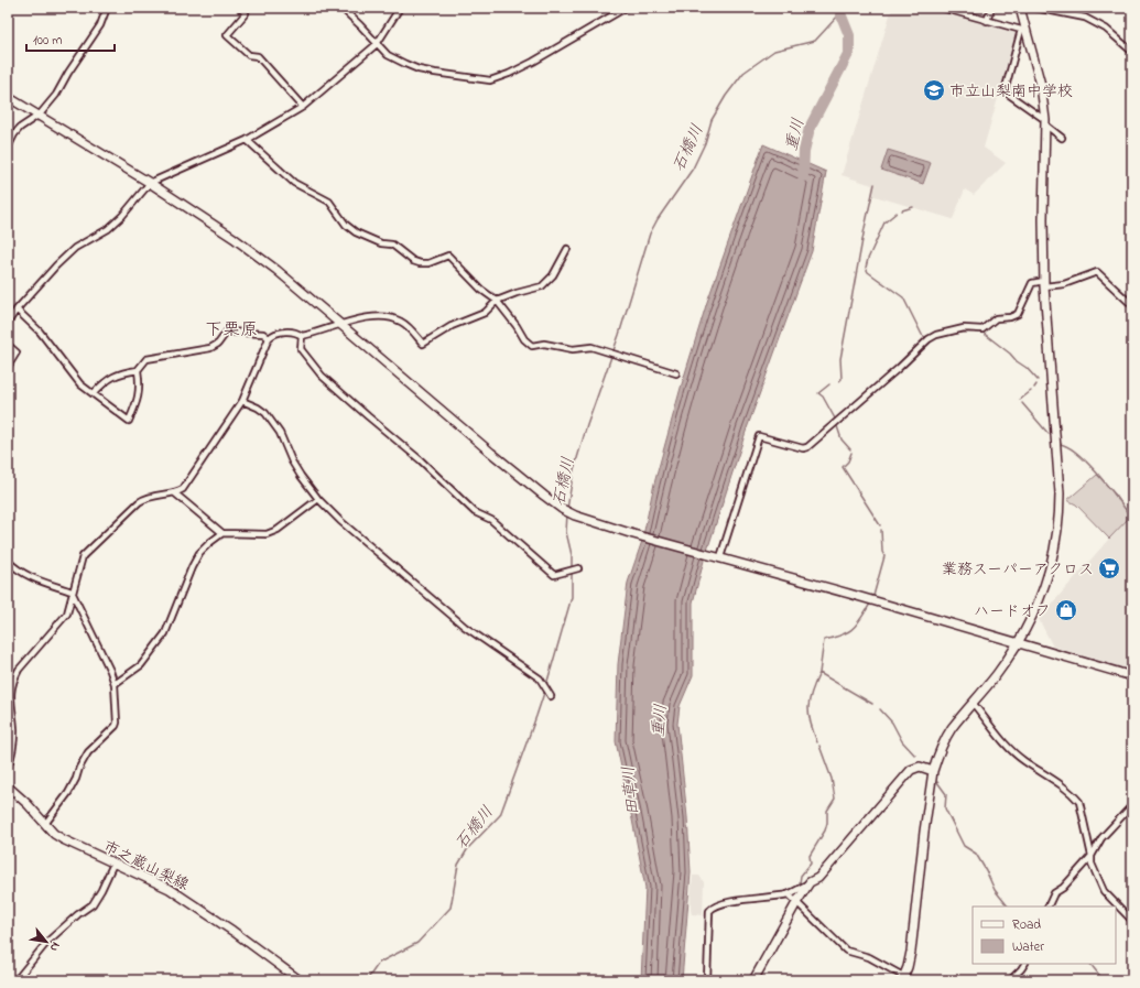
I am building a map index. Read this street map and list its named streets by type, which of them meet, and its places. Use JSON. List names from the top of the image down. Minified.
{"streets":{"street":["市之蔵山梨線"]},"districts":["下栗原"],"water":["重川","石橋川","田草川"],"places":{"school or university":["市立山梨南中学校"],"supermarket":["業務スーパーアクロス"],"shop":["ハードオフ"]},"legend":["Road","Water"],"scale_bar":"100 m","north":"bottom right"}
